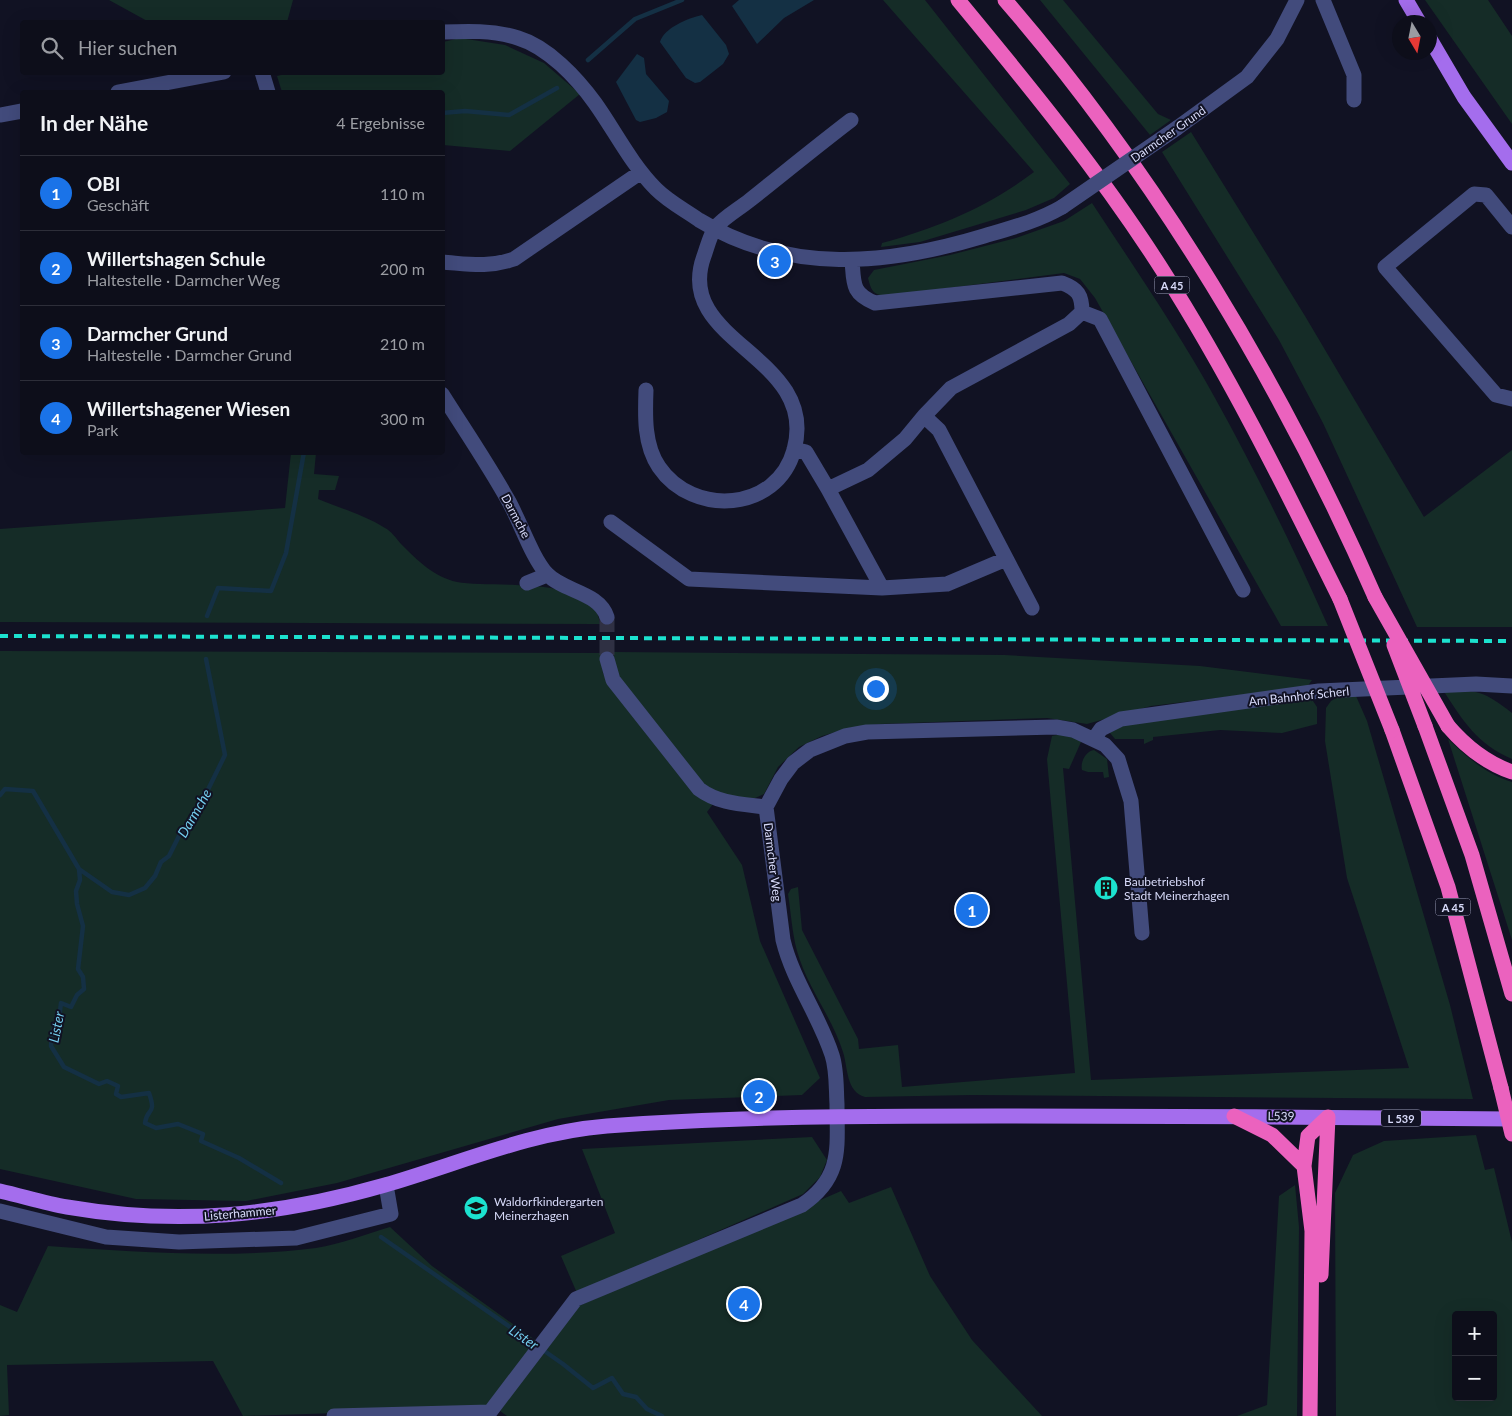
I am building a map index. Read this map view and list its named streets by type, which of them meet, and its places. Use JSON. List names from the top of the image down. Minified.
{"streets":{"highway":["A 45"],"main road":["L539","L 539","Listerhammer"],"street":["Darmcher Grund","Darmche","Am Bahnhof Scherl","Darmcher Weg"]},"crossings":[["Am Bahnhof Scherl","Darmcher Weg"],["Darmcher Weg","L 539"],["Darmcher Weg","Listerhammer"],["L539","L 539"],["L 539","Listerhammer"]],"water":["Darmche","Lister"],"places":{"building":["Baubetriebshof Stadt Meinerzhagen"],"school or university":["Waldorfkindergarten Meinerzhagen"]},"north":"bottom","page":{"search":"Hier suchen","heading":["In der Nähe","4 Ergebnisse"],"list":[{"mark":"1","name":"OBI","note":"Geschäft","value":"110 m"},{"mark":"2","name":"Willertshagen Schule","note":"Haltestelle · Darmcher Weg","value":"200 m"},{"mark":"3","name":"Darmcher Grund","note":"Haltestelle · Darmcher Grund","value":"210 m"},{"mark":"4","name":"Willertshagener Wiesen","note":"Park","value":"300 m"}],"pins":["3","1","2","4"],"map_buttons":["+","−"]}}
